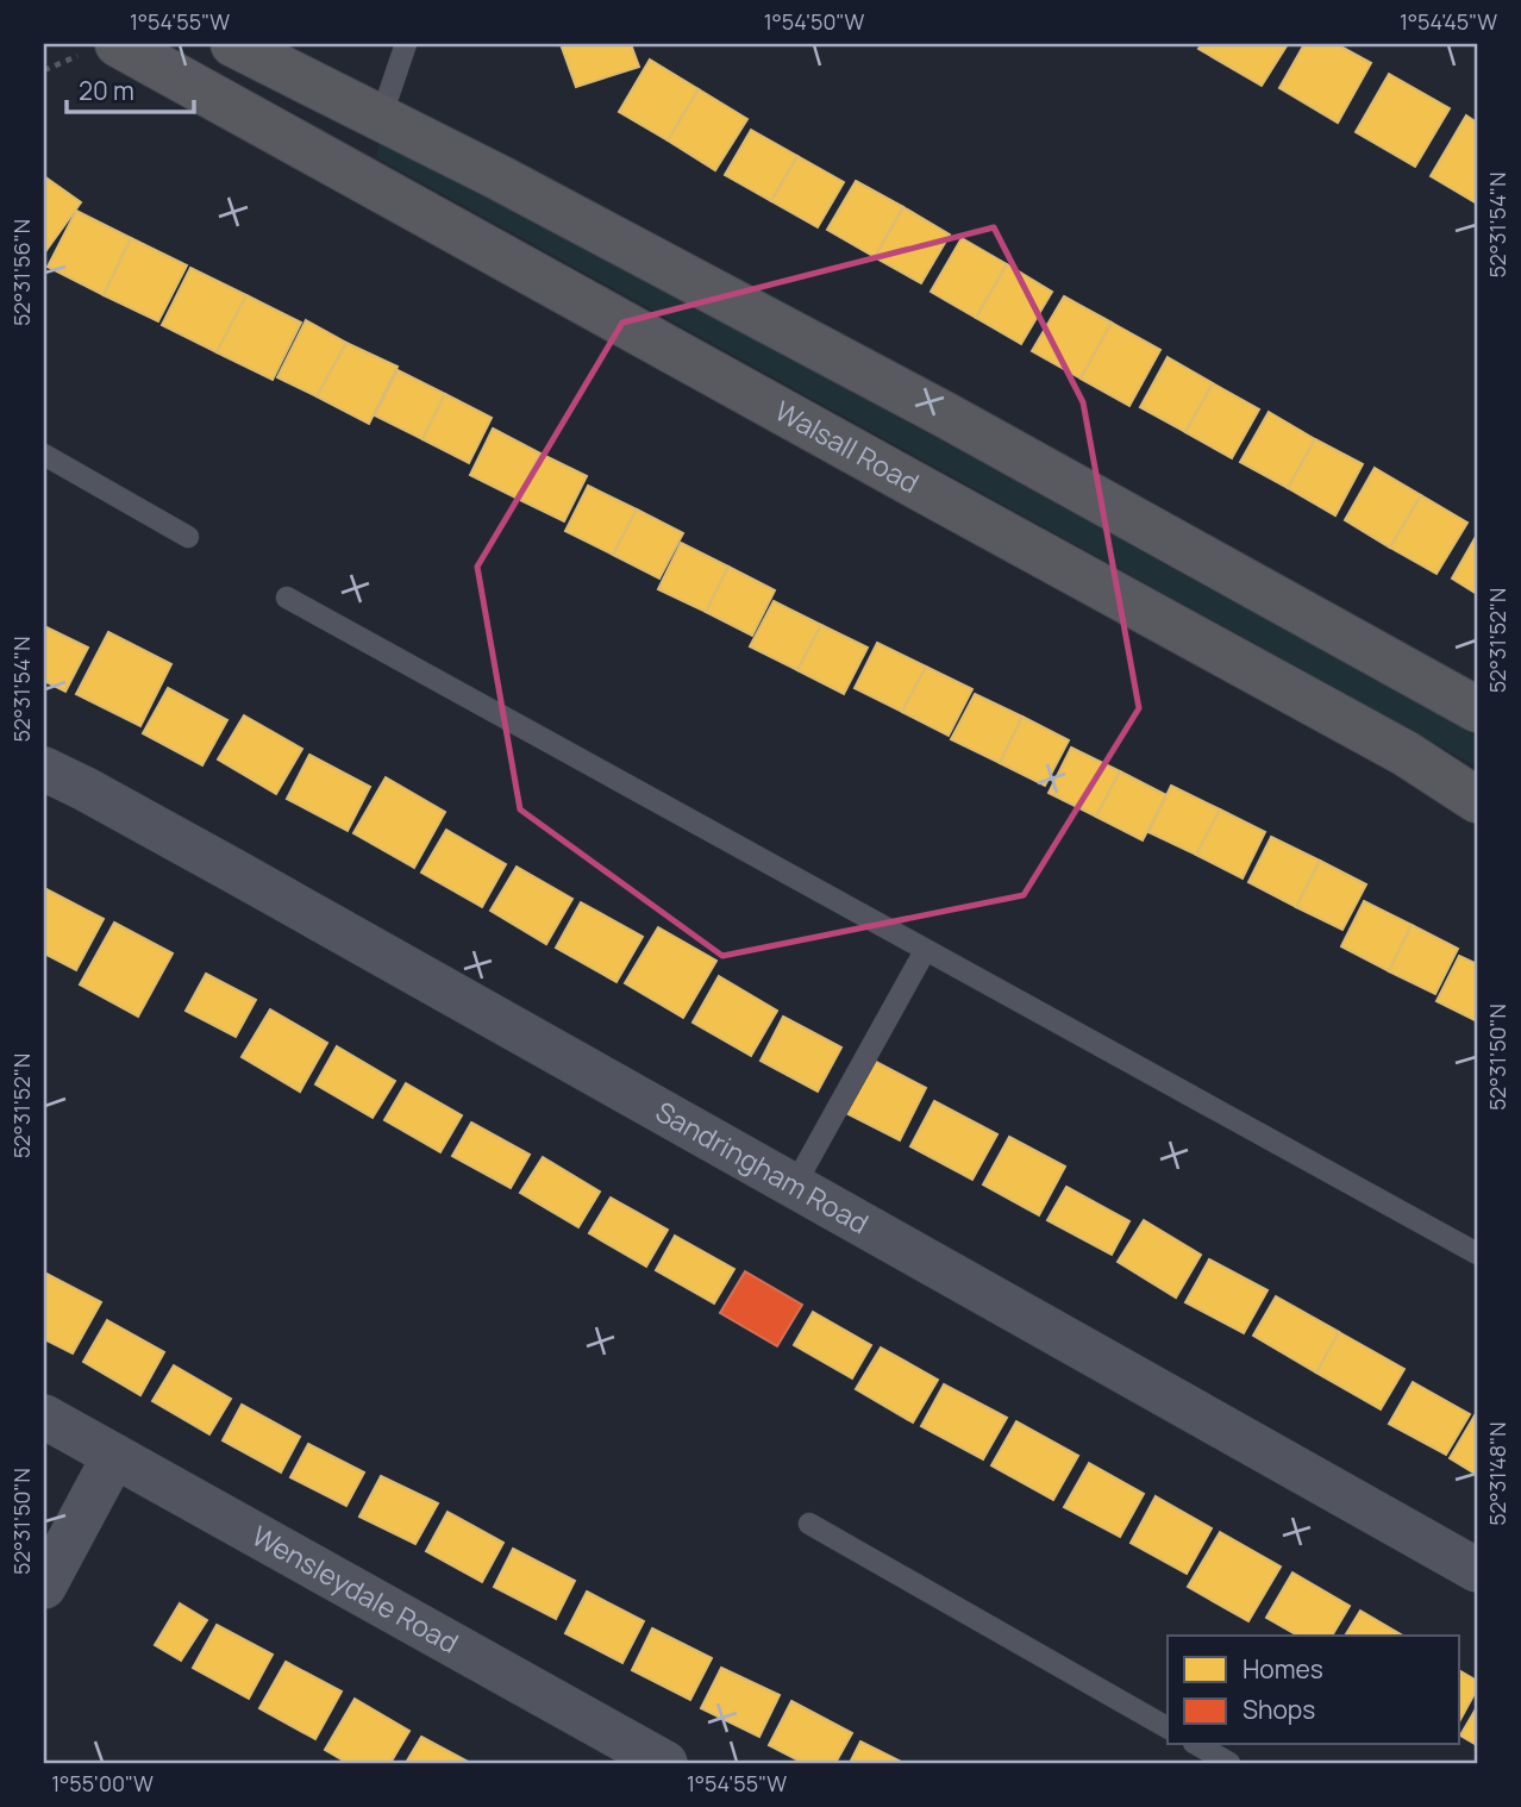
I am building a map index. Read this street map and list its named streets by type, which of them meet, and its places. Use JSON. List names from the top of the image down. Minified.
{"streets":{"highway":["Walsall Road"],"street":["Sandringham Road","Wensleydale Road"]},"legend":["Homes","Shops"],"scale_bar":"20 m","coordinates":["1°54'55\"W","1°54'50\"W","1°54'45\"W","52°31'54\"N","52°31'56\"N","52°31'52\"N","52°31'50\"N","52°31'48\"N","1°55'00\"W"]}
